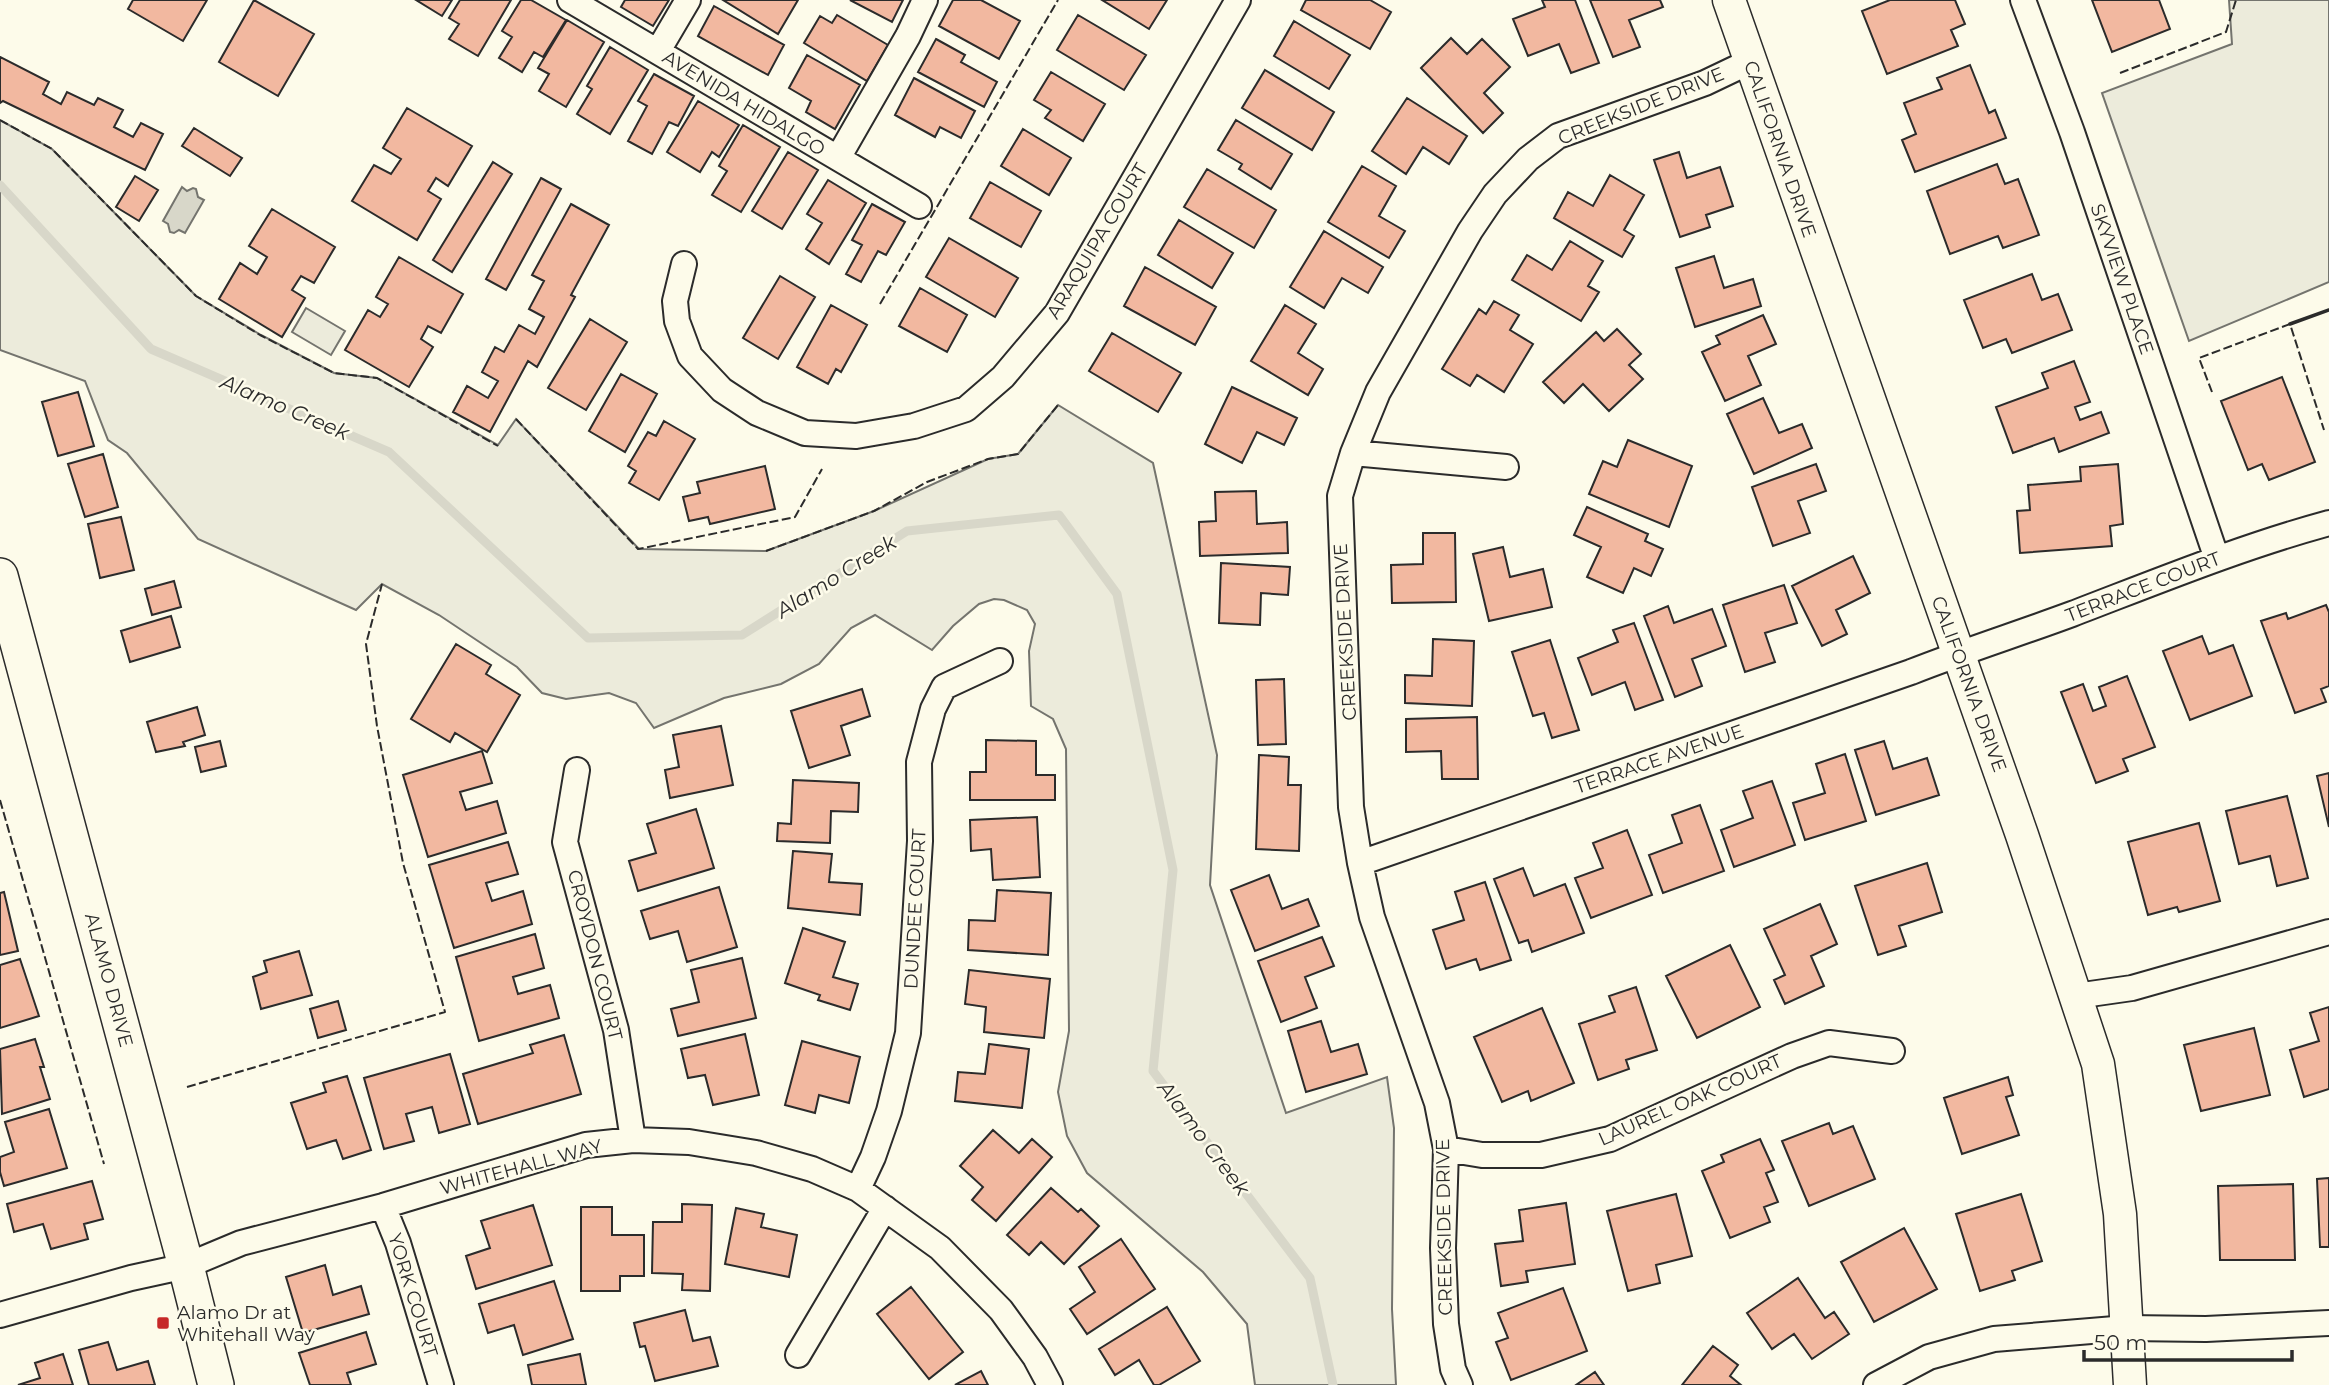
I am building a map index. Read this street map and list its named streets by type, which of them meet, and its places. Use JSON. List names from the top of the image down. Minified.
{"streets":{"main road":["ALAMO DRIVE"],"street":["AVENIDA HIDALGO","CREEKSIDE DRIVE","CALIFORNIA DRIVE","ARAQUIPA COURT","SKYVIEW PLACE","TERRACE COURT","TERRACE AVENUE","DUNDEE COURT","CROYDON COURT","LAUREL OAK COURT","WHITEHALL WAY","YORK COURT"]},"crossings":[["CREEKSIDE DRIVE","CALIFORNIA DRIVE"],["CREEKSIDE DRIVE","TERRACE AVENUE"],["CREEKSIDE DRIVE","LAUREL OAK COURT"],["CALIFORNIA DRIVE","TERRACE COURT"],["CALIFORNIA DRIVE","TERRACE AVENUE"],["SKYVIEW PLACE","TERRACE COURT"],["TERRACE COURT","TERRACE AVENUE"],["DUNDEE COURT","WHITEHALL WAY"],["CROYDON COURT","WHITEHALL WAY"],["ALAMO DRIVE","WHITEHALL WAY"],["WHITEHALL WAY","YORK COURT"]],"water":["Alamo Creek"],"places":{"transit":["Alamo Dr at Whitehall Way"]},"scale_bar":"50 m"}
